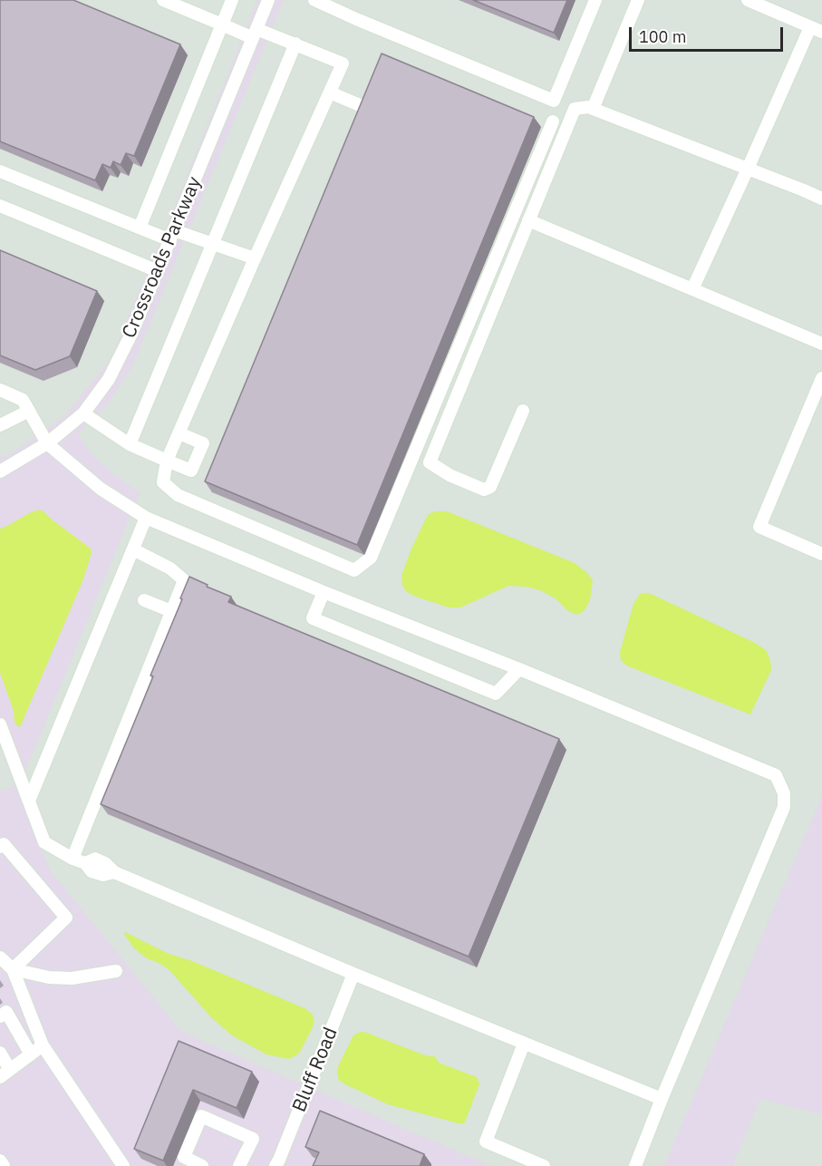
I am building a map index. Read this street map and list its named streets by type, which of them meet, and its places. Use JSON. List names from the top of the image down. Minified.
{"streets":{"street":["Crossroads Parkway","Bluff Road"]},"scale_bar":"100 m"}
